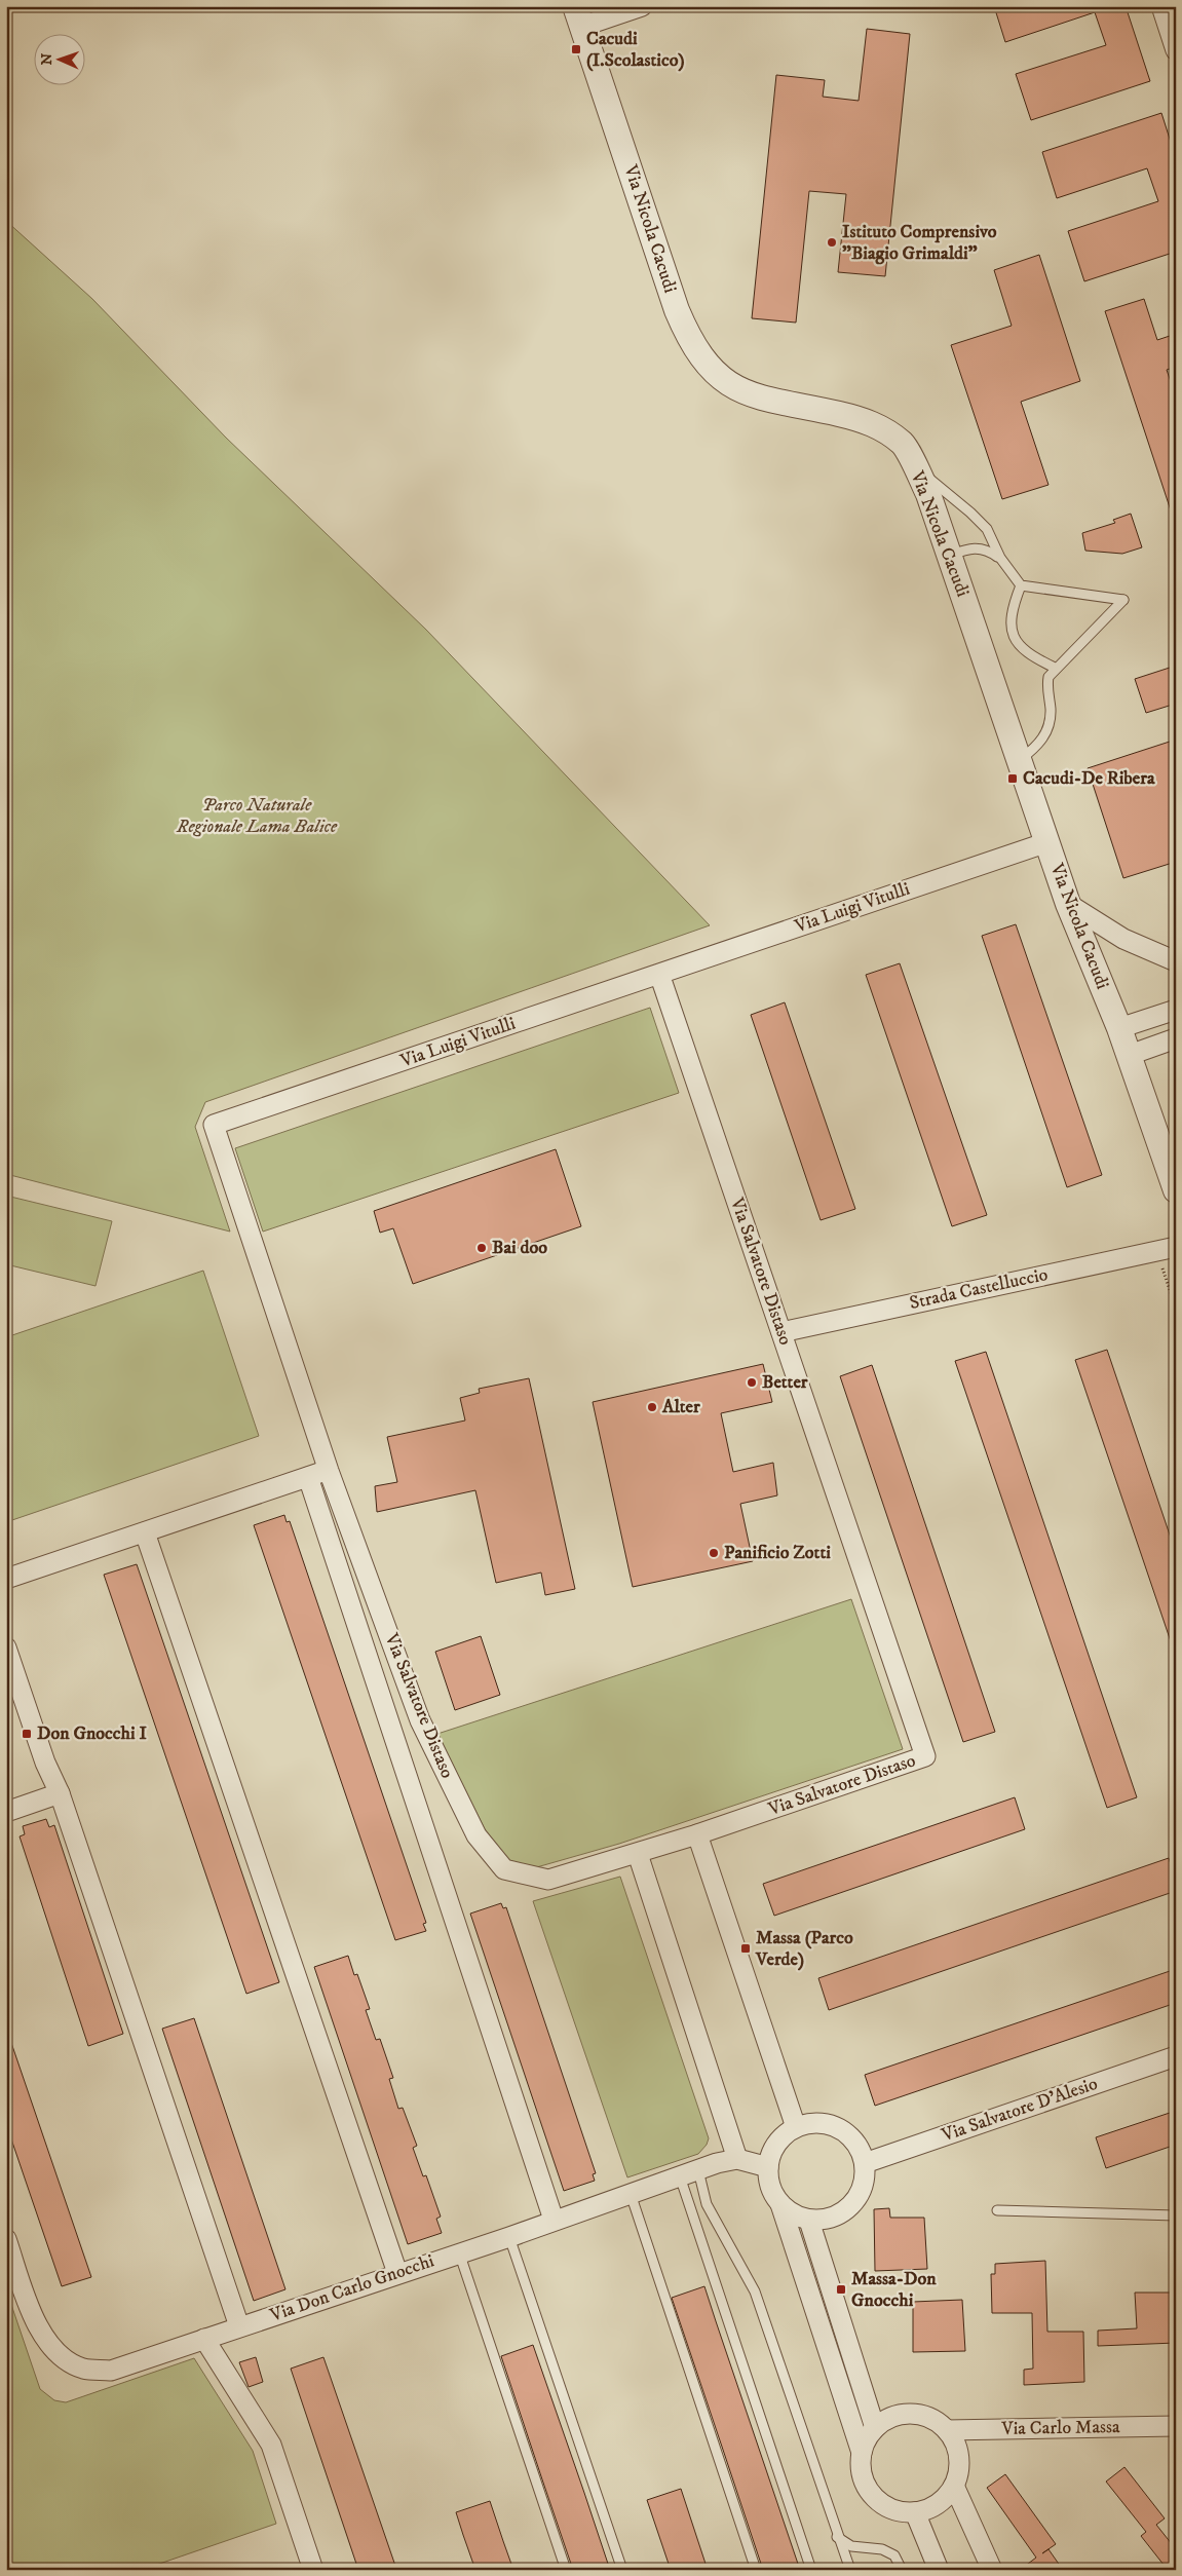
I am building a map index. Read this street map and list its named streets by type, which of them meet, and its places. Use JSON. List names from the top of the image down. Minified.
{"streets":{"street":["Via Nicola Cacudi","Via Luigi Vitulli","Via Salvatore Distaso","Strada Castelluccio","Via Salvatore D'Alesio","Via Don Carlo Gnocchi","Via Carlo Massa"]},"crossings":[["Via Nicola Cacudi","Via Luigi Vitulli"],["Via Luigi Vitulli","Via Salvatore Distaso"],["Via Salvatore Distaso","Strada Castelluccio"]],"parks":["Parco Naturale Regionale Lama Balice"],"places":{"transit":["Cacudi (I.Scolastico)","Cacudi-De Ribera","Don Gnocchi I","Massa (Parco Verde)","Massa-Don Gnocchi"],"other":["Istituto Comprensivo \"Biagio Grimaldi\"","Bai doo","Better","Alter","Panificio Zotti"]},"north":"left"}
